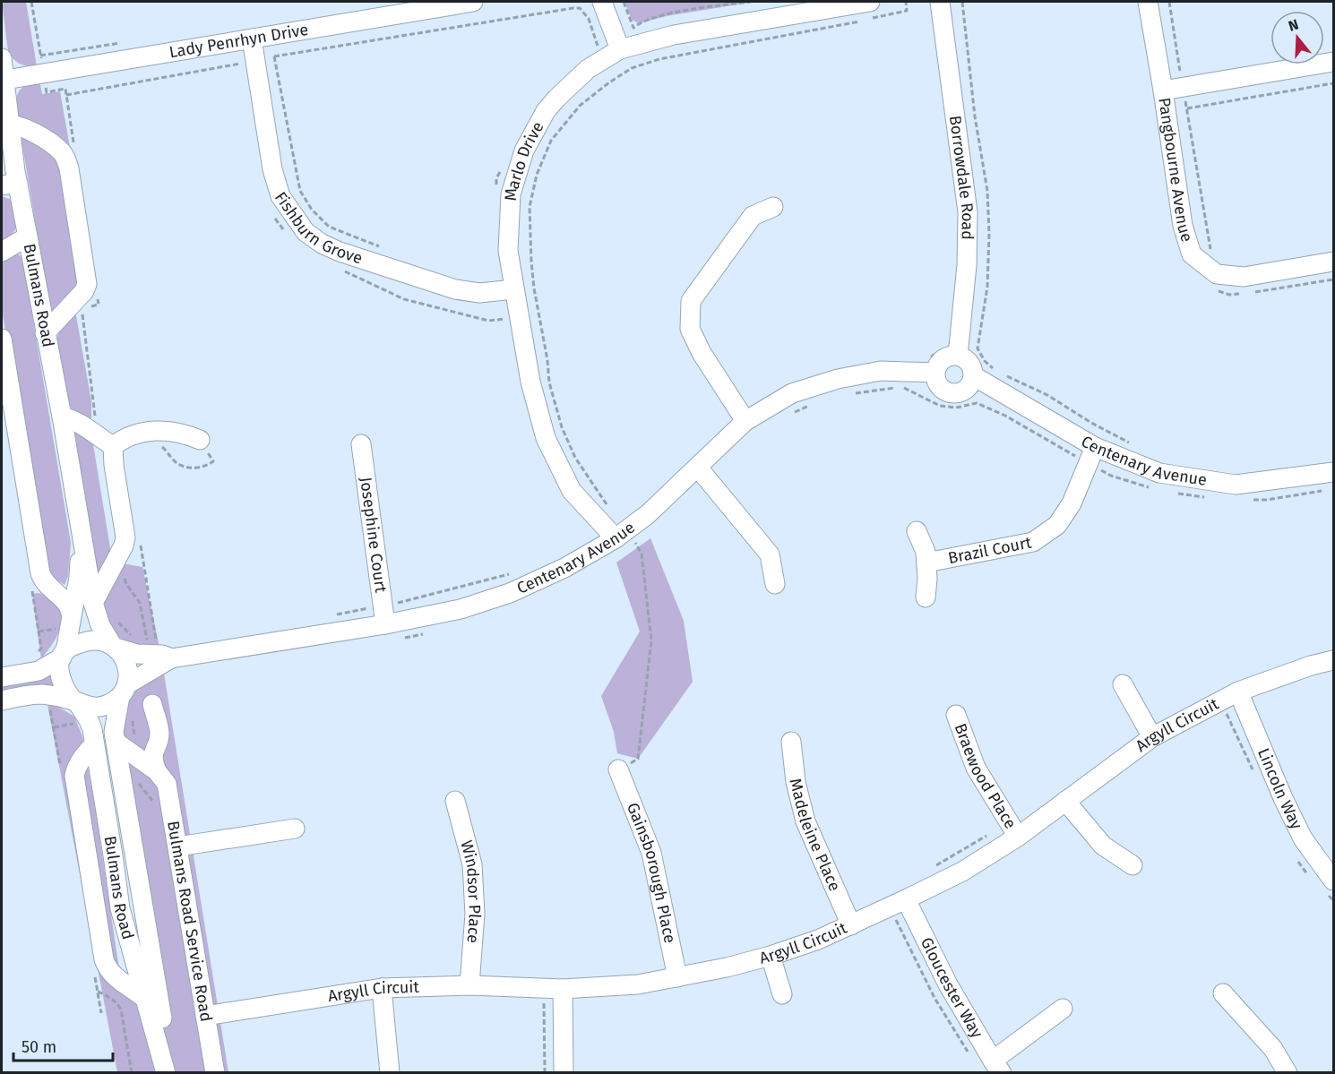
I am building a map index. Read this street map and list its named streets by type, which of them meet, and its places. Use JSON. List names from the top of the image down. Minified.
{"streets":{"street":["Lady Penrhyn Drive","Marlo Drive","Pangbourne Avenue","Borrowdale Road","Fishburn Grove","Bulmans Road","Centenary Avenue","Josephine Court","Brazil Court","Argyll Circuit","Braewood Place","Lincoln Way","Madeleine Place","Gainsborough Place","Windsor Place","Bulmans Road Service Road","Gloucester Way"]},"crossings":[["Lady Penrhyn Drive","Fishburn Grove"],["Lady Penrhyn Drive","Bulmans Road"],["Marlo Drive","Fishburn Grove"],["Marlo Drive","Centenary Avenue"],["Borrowdale Road","Centenary Avenue"],["Bulmans Road","Centenary Avenue"],["Bulmans Road","Bulmans Road Service Road"],["Centenary Avenue","Josephine Court"],["Centenary Avenue","Brazil Court"],["Argyll Circuit","Braewood Place"],["Argyll Circuit","Lincoln Way"],["Argyll Circuit","Madeleine Place"],["Argyll Circuit","Gainsborough Place"],["Argyll Circuit","Windsor Place"],["Argyll Circuit","Bulmans Road Service Road"],["Argyll Circuit","Gloucester Way"]],"scale_bar":"50 m","north":"top"}
